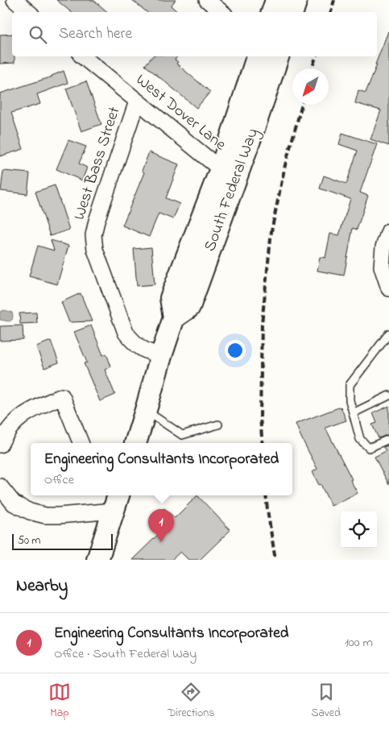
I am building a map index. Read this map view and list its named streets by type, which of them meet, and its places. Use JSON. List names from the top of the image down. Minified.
{"streets":{"main road":["South Federal Way"],"street":["West Dover Lane","West Bass Street"]},"crossings":[["West Dover Lane","West Bass Street"],["West Dover Lane","South Federal Way"],["West Bass Street","South Federal Way"]],"scale_bar":"50 m","north":"bottom left","page":{"search":"Search here","popup":["Engineering Consultants Incorporated","Office"],"pins":"1","scale":"50 m","heading":"Nearby","list":[{"mark":"1","name":"Engineering Consultants Incorporated","note":"Office · South Federal Way","value":"100 m"}],"nav":["Map","Directions","Saved"]}}
